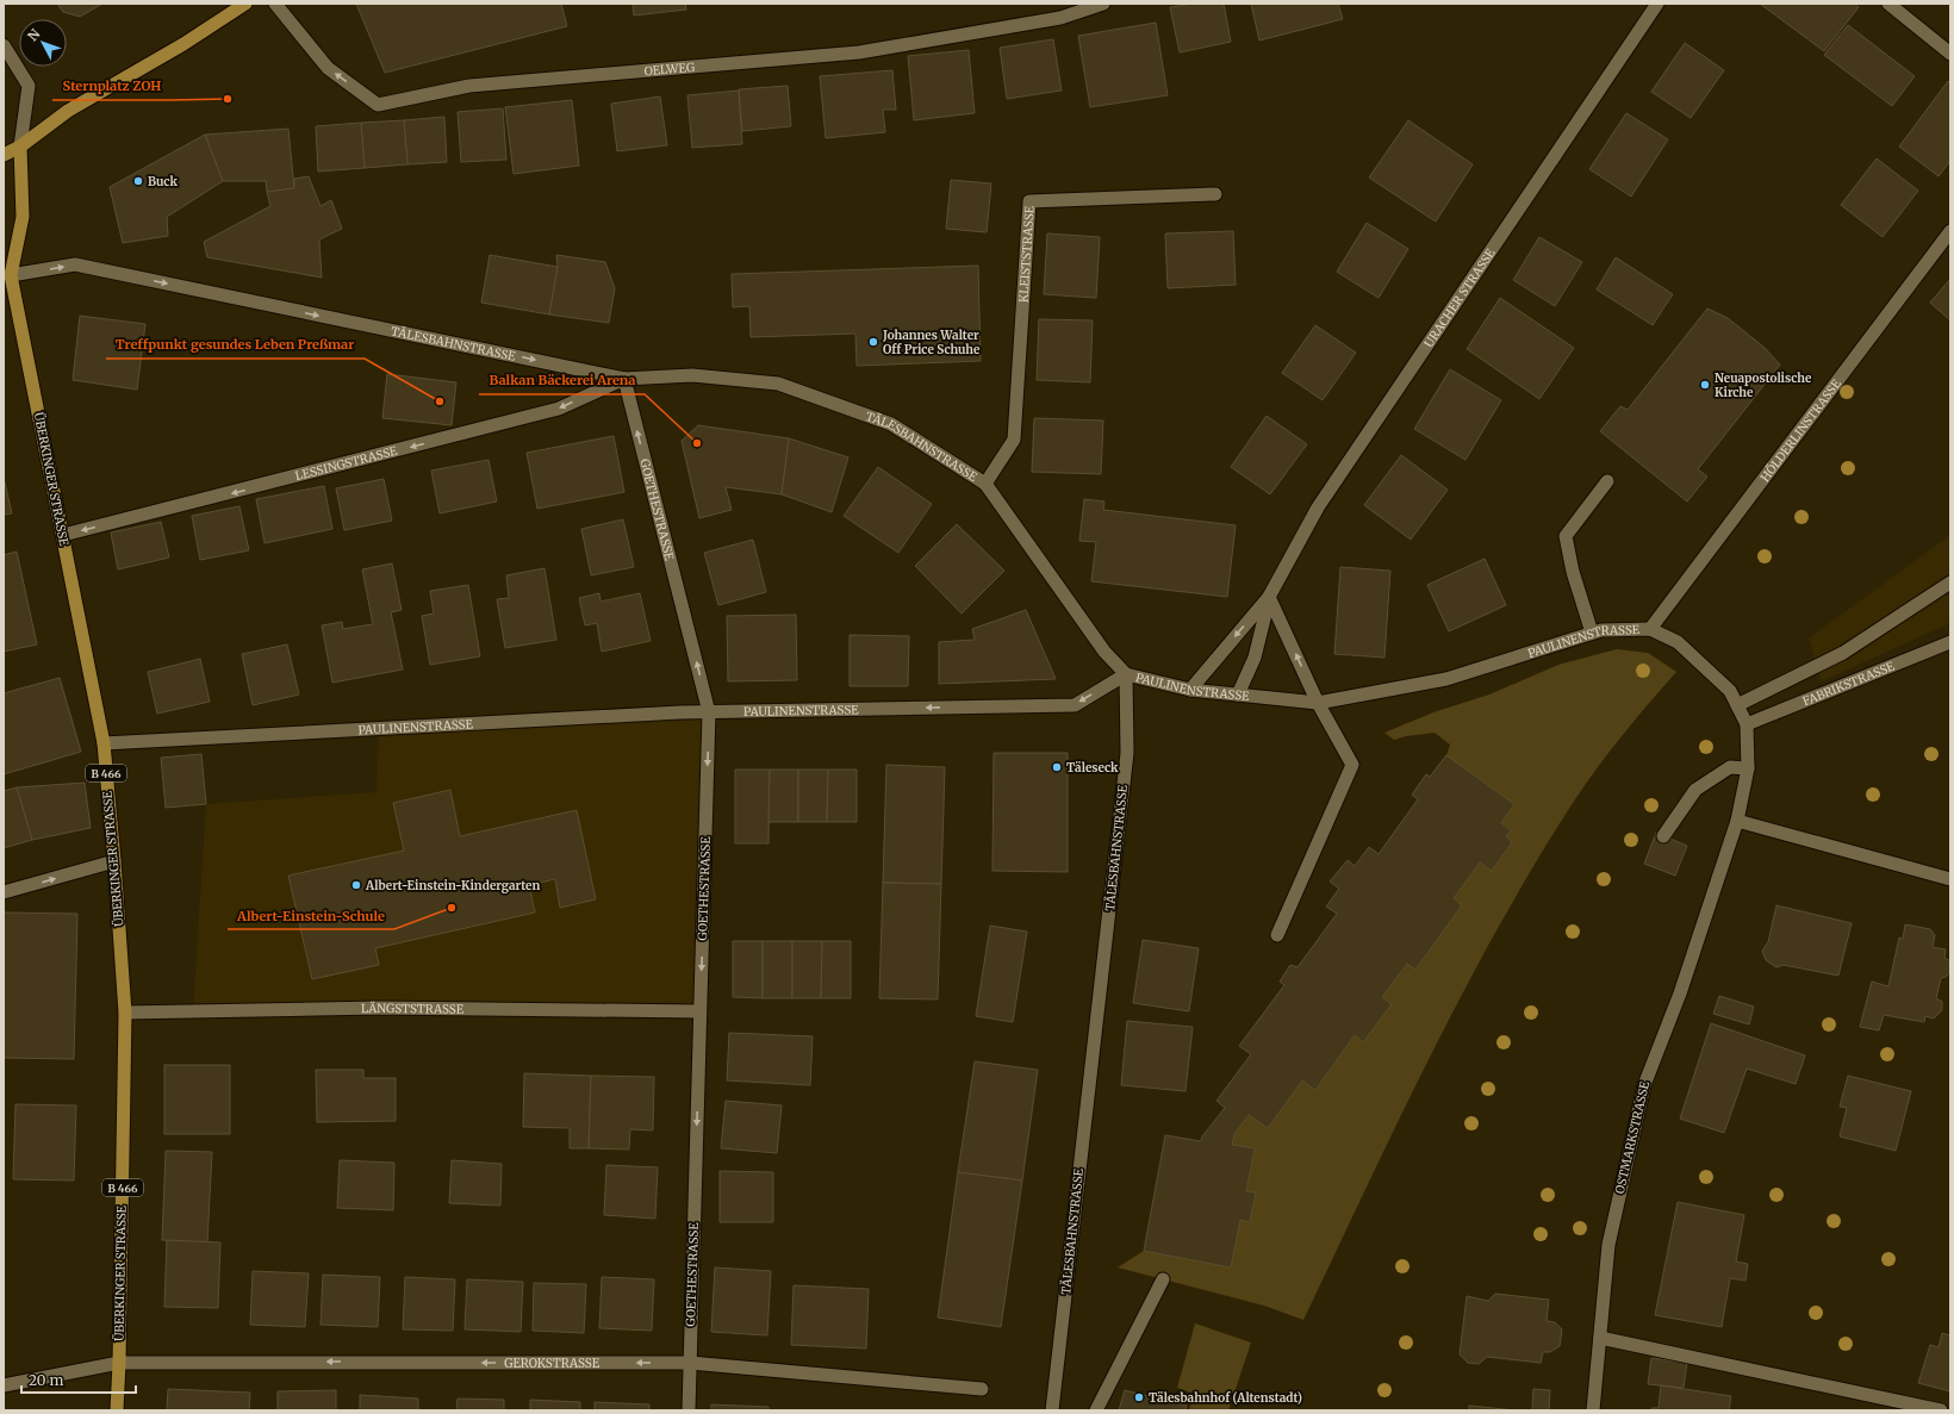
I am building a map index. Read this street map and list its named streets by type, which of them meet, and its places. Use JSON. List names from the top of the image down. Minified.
{"streets":{"main road":["ÜBERKINGER STRASSE","B 466"],"street":["OELWEG","KLEISTSTRASSE","URACHER STRASSE","TÄLESBAHNSTRASSE","HÖLDERLINSTRASSE","LESSINGSTRASSE","GOETHESTRASSE","PAULINENSTRASSE","FABRIKSTRASSE","LÄNGSTSTRASSE","OSTMARKSTRASSE","GEROKSTRASSE"]},"crossings":[["KLEISTSTRASSE","TÄLESBAHNSTRASSE"],["URACHER STRASSE","PAULINENSTRASSE"],["TÄLESBAHNSTRASSE","LESSINGSTRASSE"],["TÄLESBAHNSTRASSE","ÜBERKINGER STRASSE"],["TÄLESBAHNSTRASSE","GOETHESTRASSE"],["TÄLESBAHNSTRASSE","PAULINENSTRASSE"],["HÖLDERLINSTRASSE","PAULINENSTRASSE"],["LESSINGSTRASSE","ÜBERKINGER STRASSE"],["LESSINGSTRASSE","GOETHESTRASSE"],["ÜBERKINGER STRASSE","PAULINENSTRASSE"],["ÜBERKINGER STRASSE","LÄNGSTSTRASSE"],["ÜBERKINGER STRASSE","GEROKSTRASSE"],["GOETHESTRASSE","PAULINENSTRASSE"],["GOETHESTRASSE","LÄNGSTSTRASSE"],["GOETHESTRASSE","GEROKSTRASSE"],["PAULINENSTRASSE","FABRIKSTRASSE"],["PAULINENSTRASSE","OSTMARKSTRASSE"]],"one_way":["OELWEG","LESSINGSTRASSE","GEROKSTRASSE"],"places":["Sternplatz ZOH","Buck","Johannes Walter Off Price Schuhe","Neuapostolische Kirche","Treffpunkt gesundes Leben Preßmar","Balkan Bäckerei Arena","Täleseck","Albert-Einstein-Kindergarten","Albert-Einstein-Schule","Tälesbahnhof (Altenstadt)"],"scale_bar":"20 m","north":"top left"}
